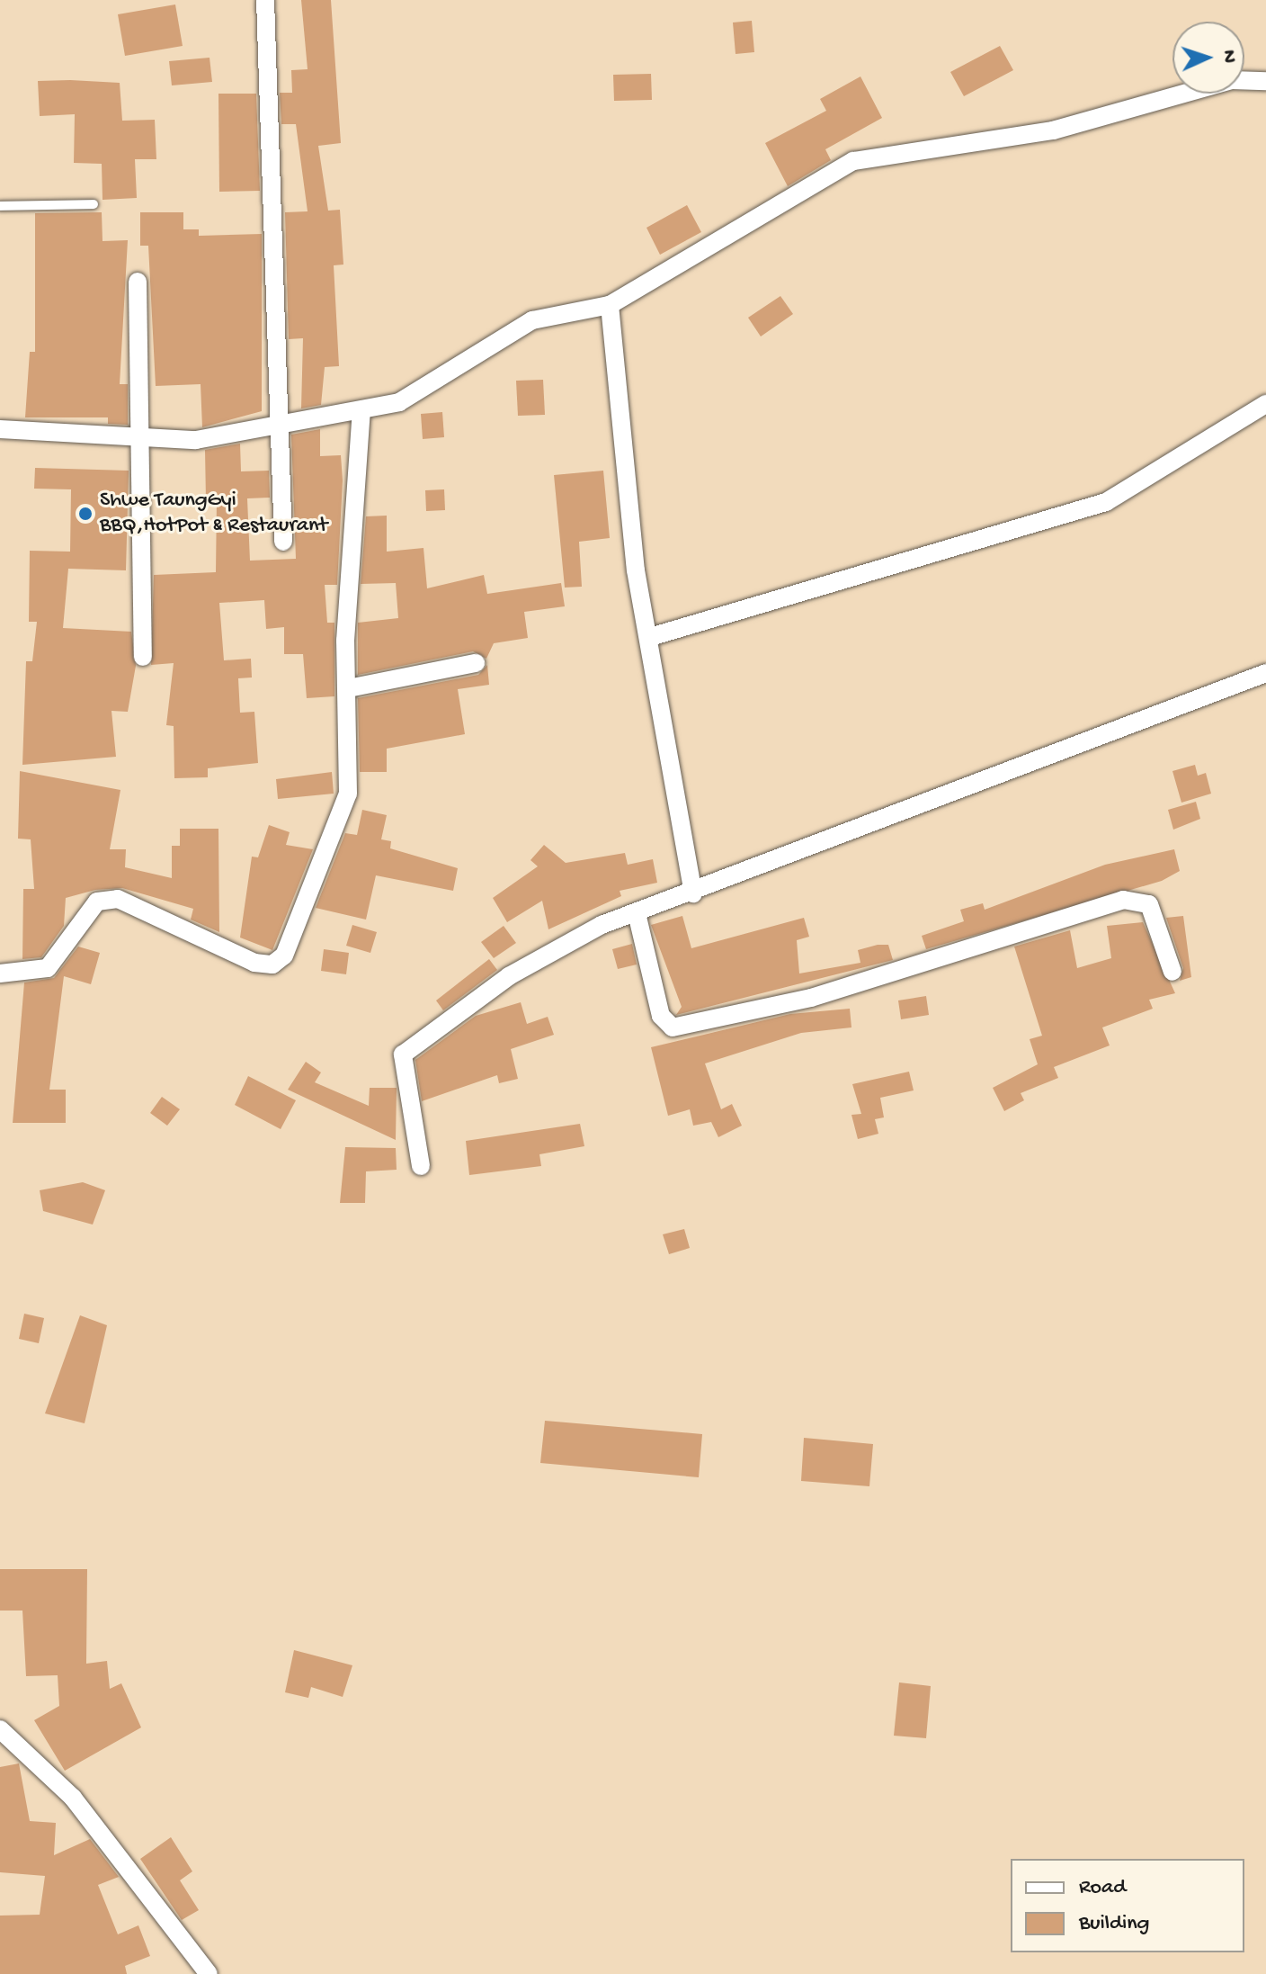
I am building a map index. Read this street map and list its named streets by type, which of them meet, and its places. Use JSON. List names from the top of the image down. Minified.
{"places":["Shwe TaungGyi BBQ,HotPot & Restaurant"],"legend":["Road","Building"],"north":"right"}
